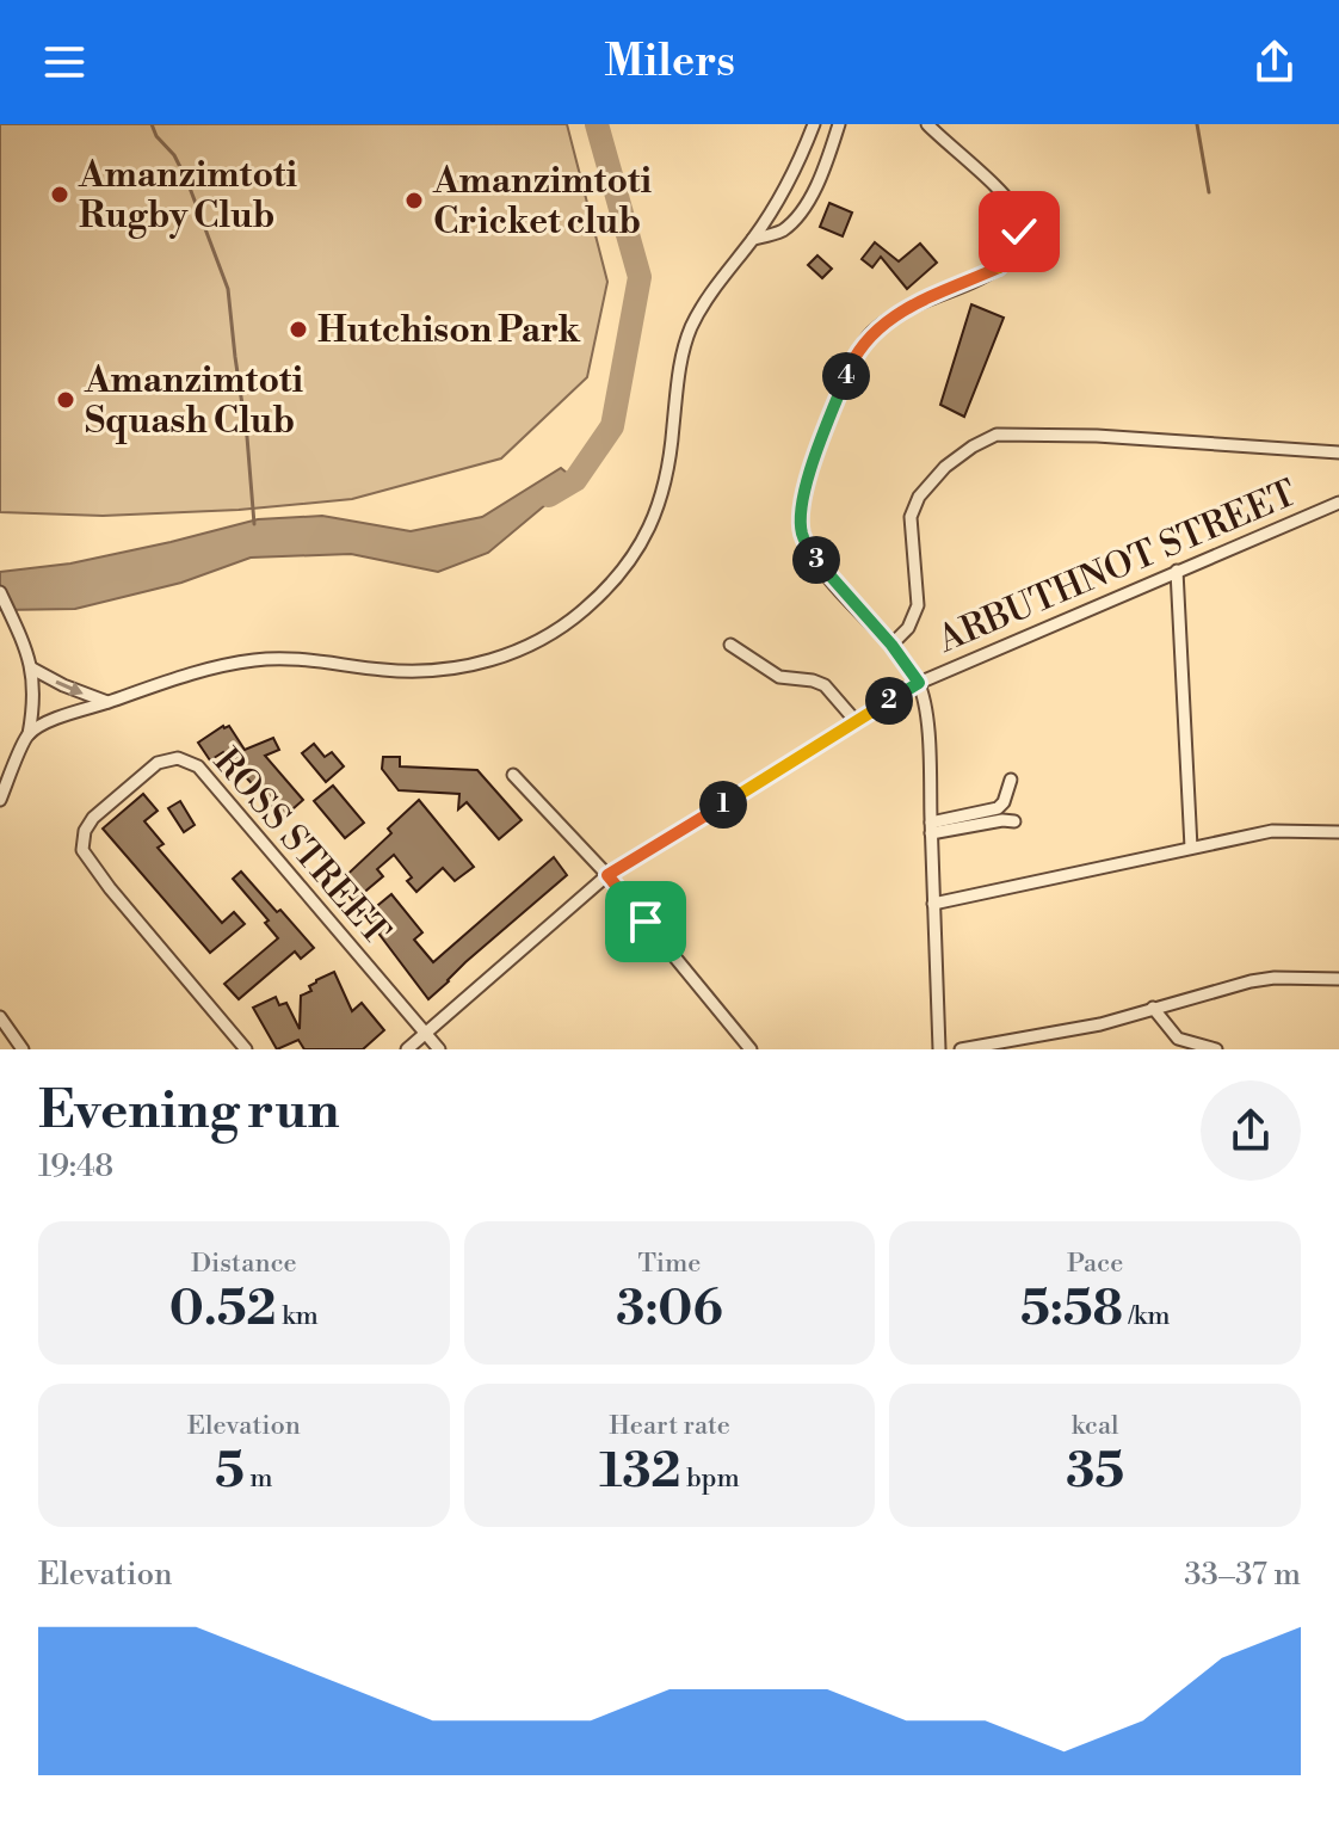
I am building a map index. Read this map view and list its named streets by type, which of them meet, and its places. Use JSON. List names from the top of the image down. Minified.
{"streets":{"street":["ARBUTHNOT STREET","ROSS STREET"]},"crossings":[["ARBUTHNOT STREET","ROSS STREET"]],"places":["Amanzimtoti Rugby Club","Amanzimtoti Cricket club","Hutchison Park","Amanzimtoti Squash Club"],"page":{"header":"Milers","pins":["4","3","2","1"],"heading":["Evening run","19:48"],"stats":[["Distance","0.52 km"],["Time","3:06"],["Pace","5:58 /km"],["Elevation","5 m"],["Heart rate","132 bpm"],["kcal","35"]],"chart":["Elevation","33–37 m"]}}
